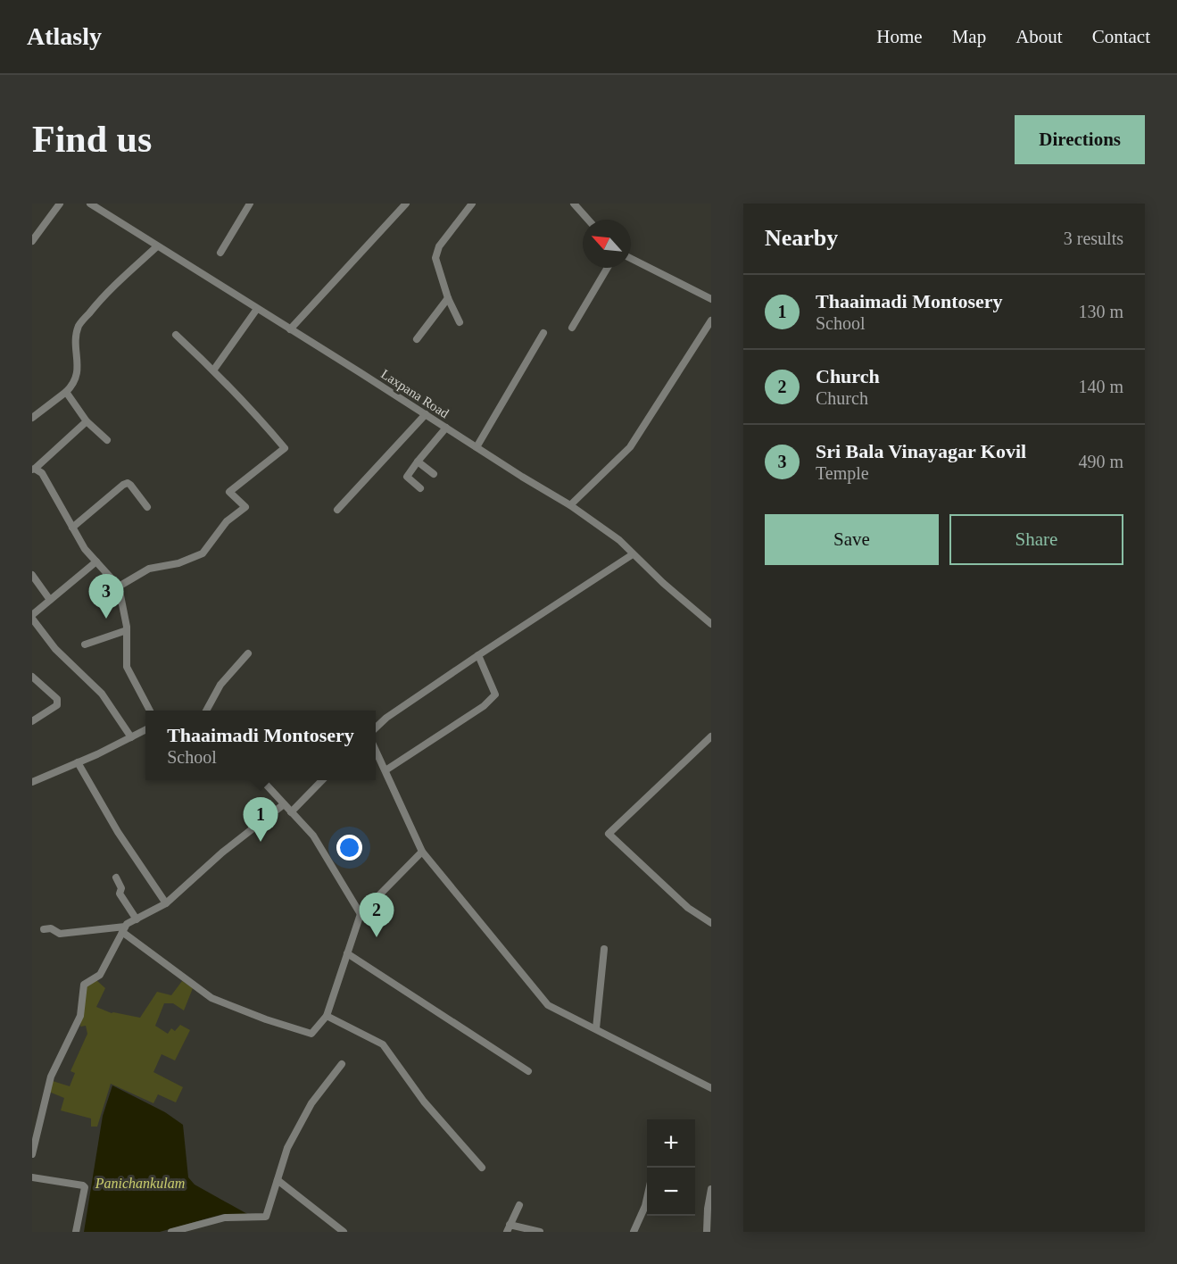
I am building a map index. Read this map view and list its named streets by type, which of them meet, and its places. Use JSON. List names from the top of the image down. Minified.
{"streets":{"street":["Laxpana Road"]},"water":["Panichankulam"],"north":"top left","page":{"header":"Atlasly","nav":["Home","Map","About","Contact"],"buttons":["Directions",["Save","Share"]],"title":"Find us","heading":["Nearby","3 results"],"list":[{"mark":"1","name":"Thaaimadi Montosery","note":"School","value":"130 m"},{"mark":"2","name":"Church","note":"Church","value":"140 m"},{"mark":"3","name":"Sri Bala Vinayagar Kovil","note":"Temple","value":"490 m"}],"pins":["3","1","2"],"popup":["Thaaimadi Montosery","School"],"map_buttons":["+","−"]}}
